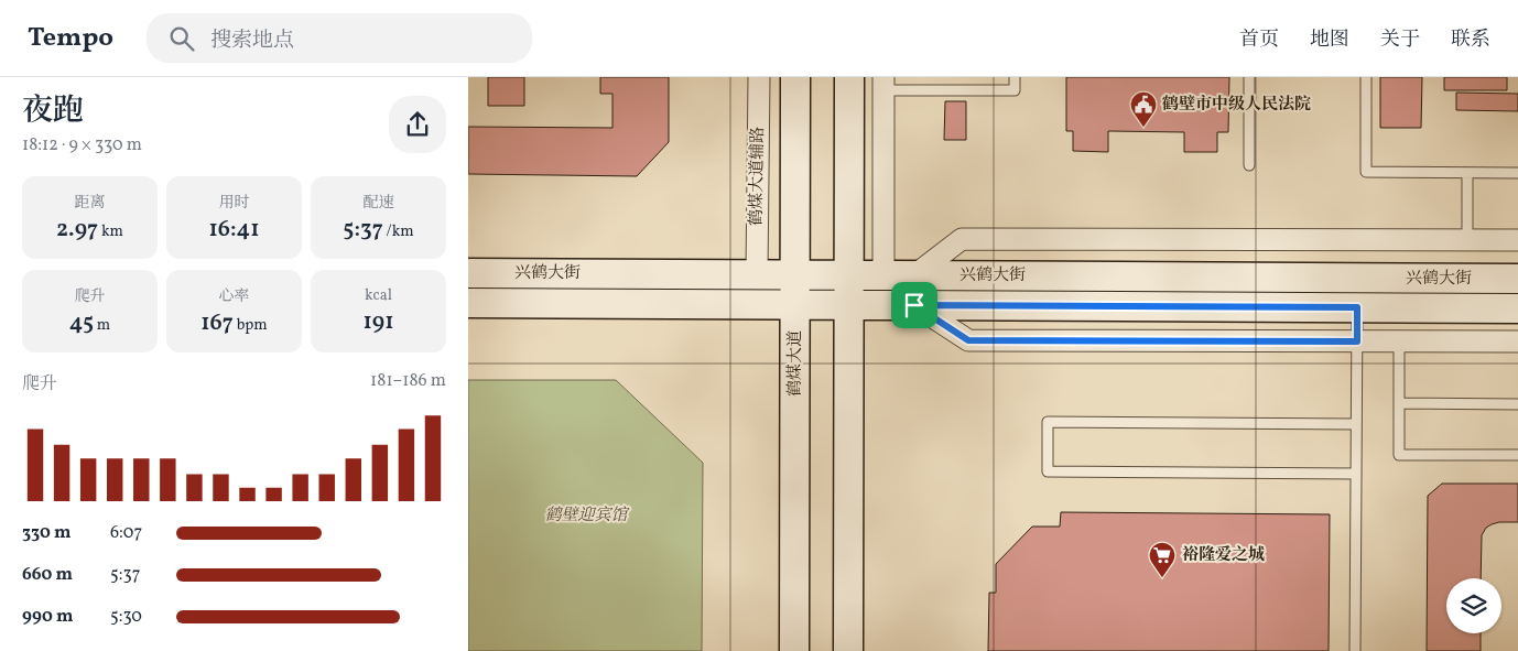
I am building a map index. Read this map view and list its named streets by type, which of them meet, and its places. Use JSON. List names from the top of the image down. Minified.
{"streets":{"main road":["兴鹤大街","鹤煤大道"],"street":["鹤煤大道辅路"]},"crossings":[["鹤煤大道辅路","兴鹤大街"],["兴鹤大街","鹤煤大道"]],"parks":["鹤壁迎宾馆"],"places":{"public building":["鹤壁市中级人民法院"],"supermarket":["裕隆爱之城"]},"page":{"header":"Tempo","search":"搜索地点","nav":["首页","地图","关于","联系"],"heading":["夜跑","18:12 · 9 × 330 m"],"stats":[["距离","2.97 km"],["用时","16:41"],["配速","5:37 /km"],["爬升","45 m"],["心率","167 bpm"],["kcal","191"]],"chart":["爬升","181–186 m"],"list":[{"name":"330 m","note":"6:07"},{"name":"660 m","note":"5:37"},{"name":"990 m","note":"5:30"}]}}
